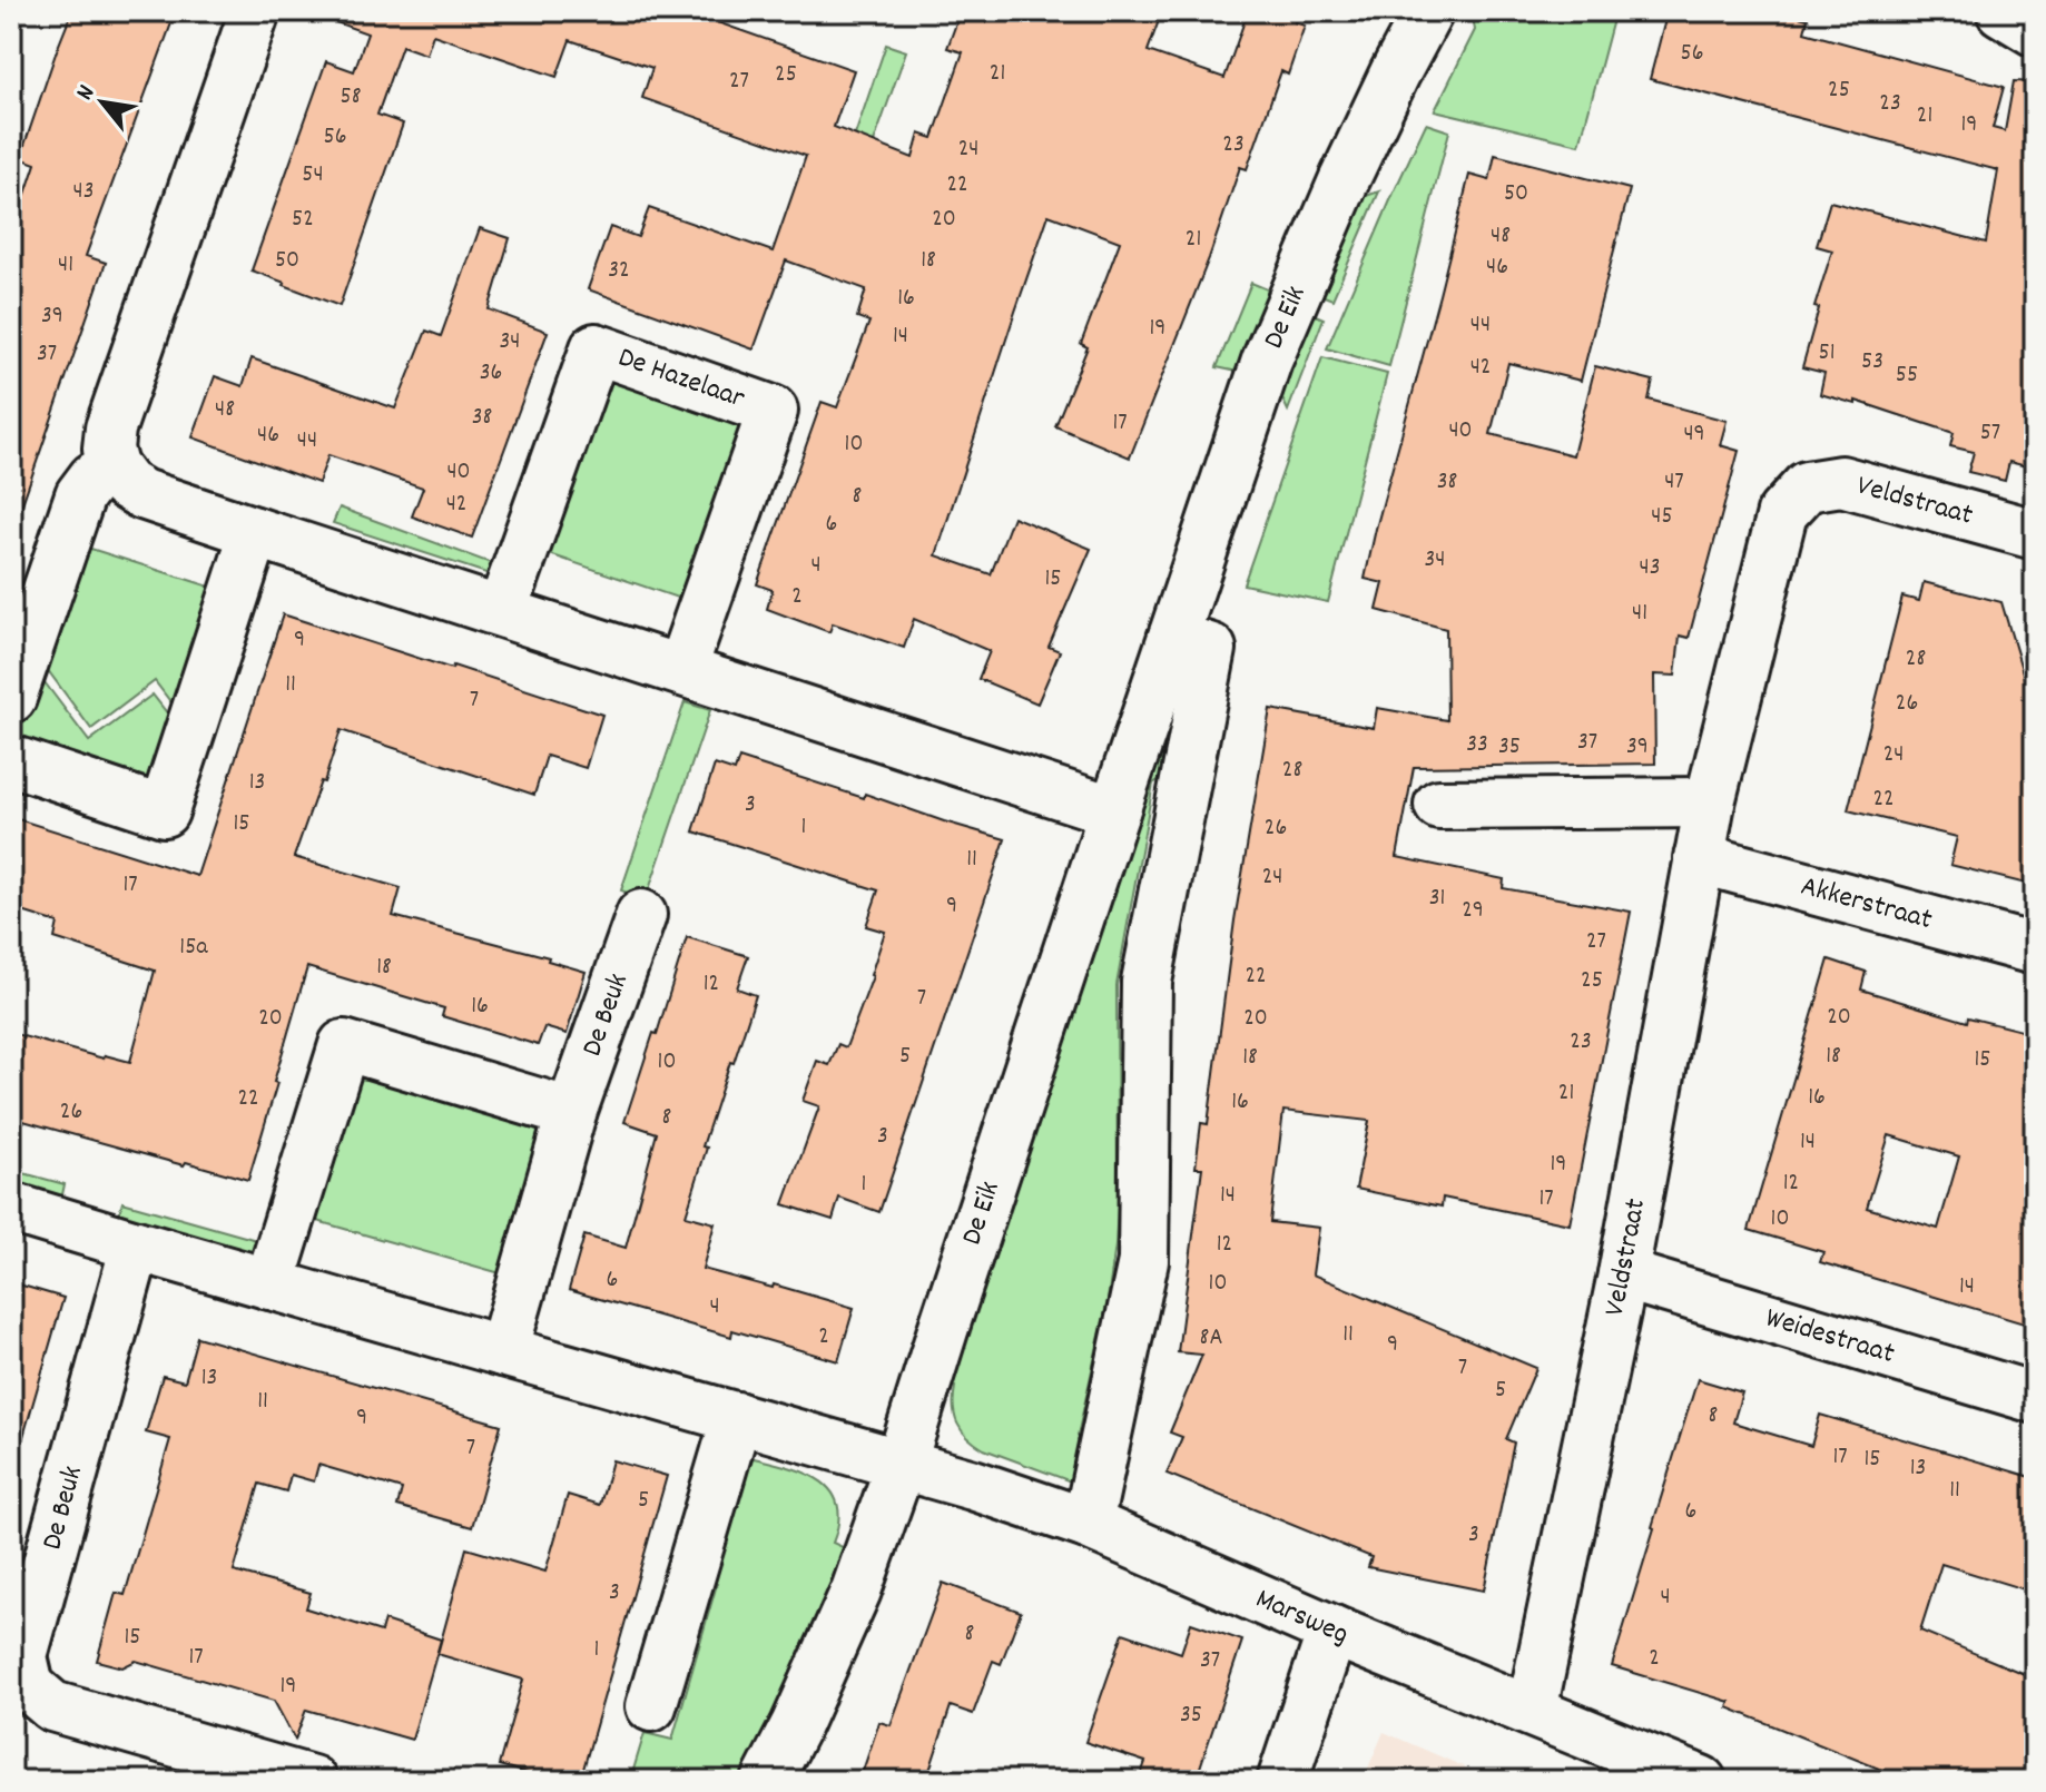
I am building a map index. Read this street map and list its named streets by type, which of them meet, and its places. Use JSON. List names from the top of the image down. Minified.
{"streets":{"street":["De Eik","De Hazelaar","Veldstraat","Akkerstraat","De Beuk","Weidestraat","Marsweg"]},"crossings":[["De Eik","Marsweg"],["Veldstraat","Akkerstraat"],["Veldstraat","Weidestraat"],["Veldstraat","Marsweg"]],"house_numbers":["56","21","25","27","25","58","23","21","19","56","23","24","54","22","43","50","52","20","48","21","50","18","41","46","32","16","39","44","19","14","34","51","37","53","42","36","55","48","38","17","40","57","49","46","44","10","40","38","47","8","42","45","6","34","4","43","15","2","41","9","28","11","7","26","37","33","35","39","24","28","13","22","3","15","1","26","11","24","17","31","9","29","27","15a","18","22","25","12","7","16","20","20","20","23","5","18","18","15","10","21","16","22","16","26","8","3","14","19","12","1","14","17","10","12","6","10","14","4","11","2","8A","9","7","13","5","11","8","9","7","17","15","13","11","5","6","3","3","4","8","15","1","17","2","37","19","35"],"north":"top left"}
